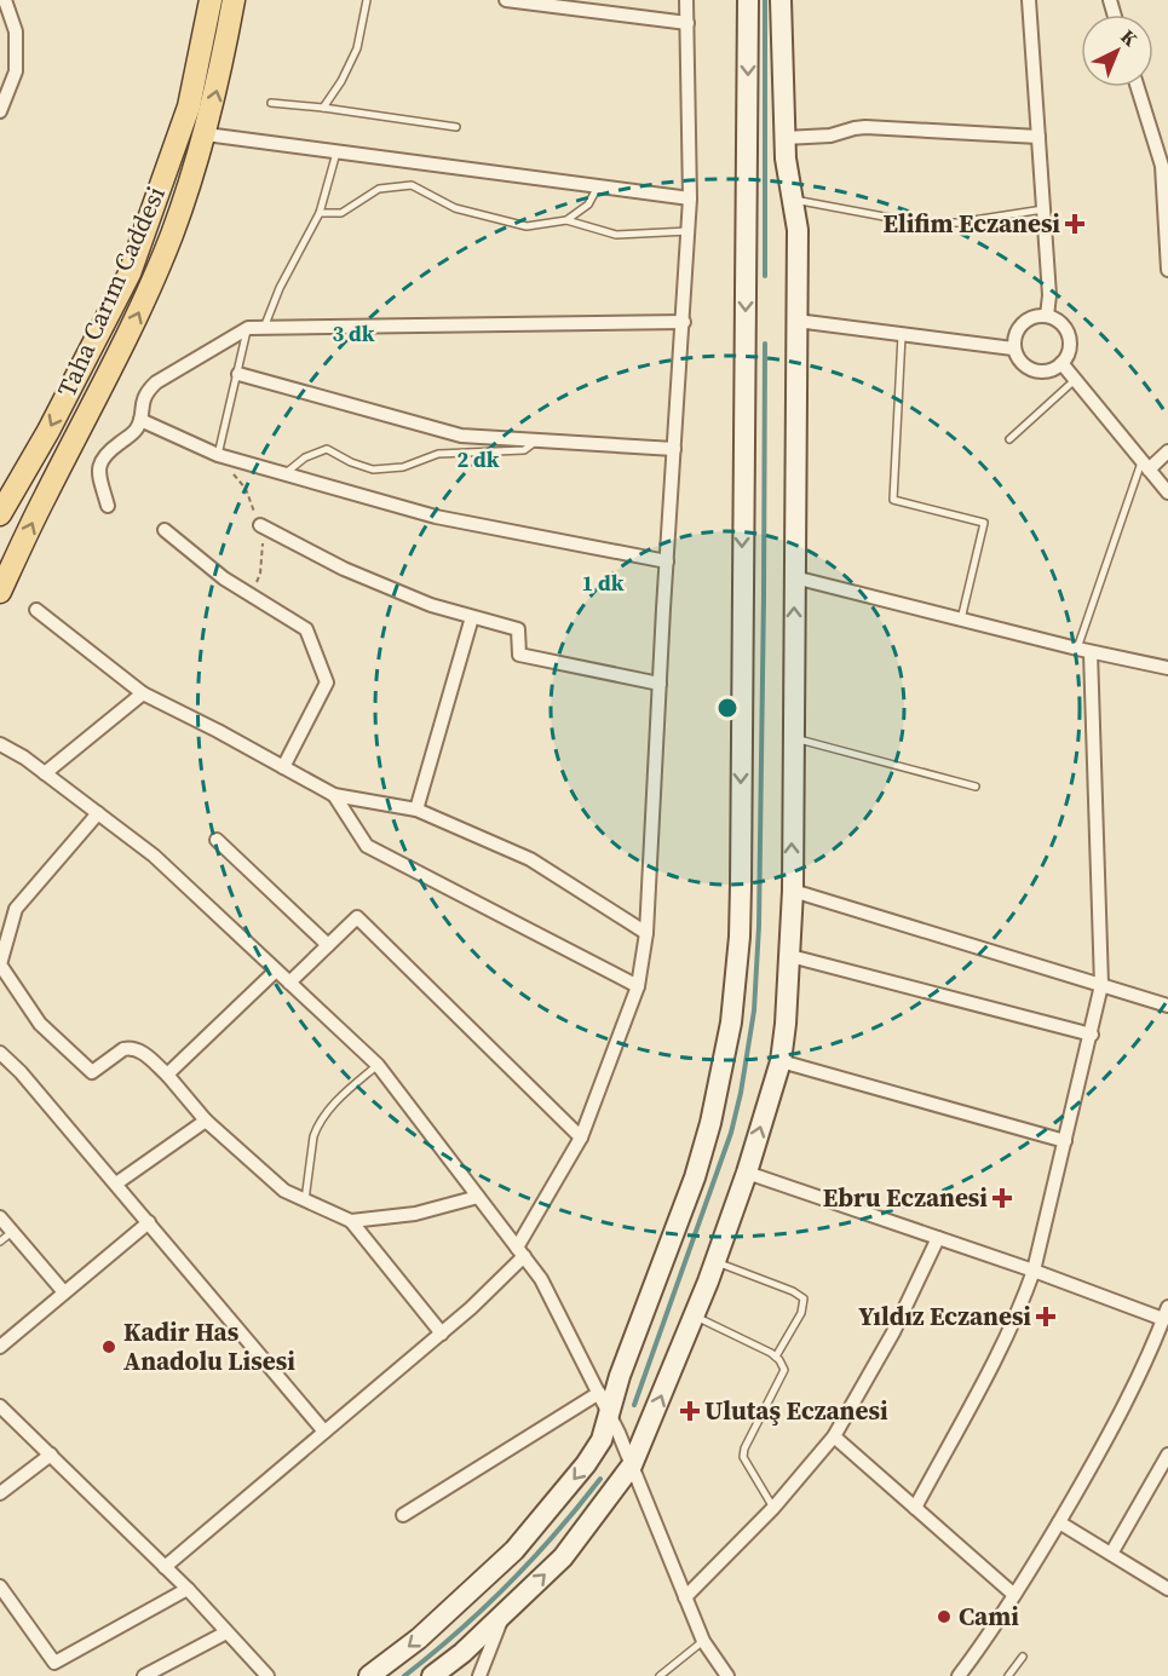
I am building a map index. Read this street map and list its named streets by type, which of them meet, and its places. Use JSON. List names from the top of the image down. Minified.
{"streets":{"main road":["Taha Carım Caddesi"]},"places":{"health":["Elifim Eczanesi","Ebru Eczanesi","Yıldız Eczanesi","Ulutaş Eczanesi"],"other":["Kadir Has Anadolu Lisesi","Cami"]},"north":"top right","rings":["3 dk","2 dk","1 dk"]}
